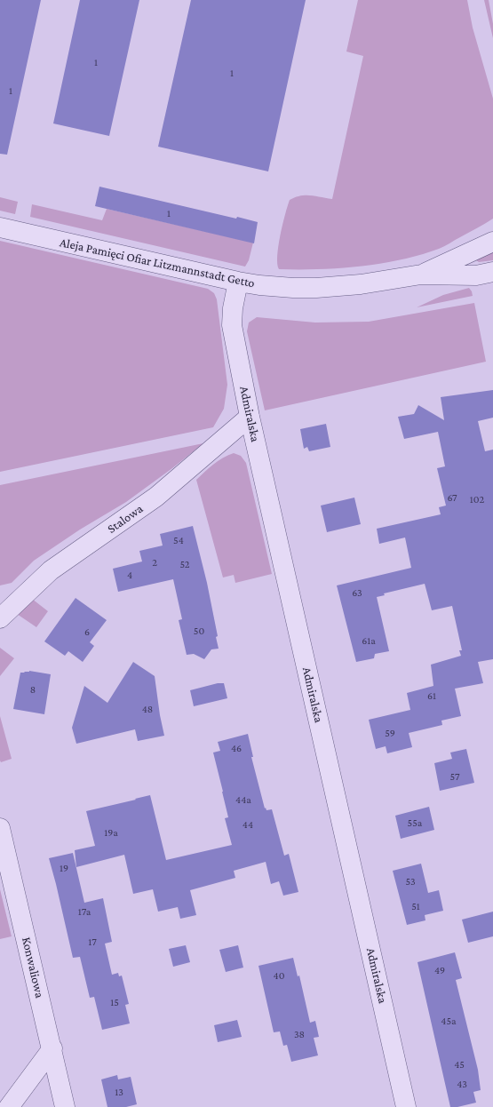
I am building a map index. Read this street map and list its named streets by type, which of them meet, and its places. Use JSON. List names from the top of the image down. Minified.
{"streets":{"street":["Aleja Pamięci Ofiar Litzmannstadt Getto","Admiralska","Stalowa","Konwaliowa"]},"crossings":[["Aleja Pamięci Ofiar Litzmannstadt Getto","Admiralska"],["Admiralska","Stalowa"]],"house_numbers":["1","1","1","1","67","102","54","2","52","4","63","50","6","61a","8","61","48","59","46","57","44a","55a","44","19a","19","53","51","17a","17","49","40","15","45a","38","45","43","13"]}
